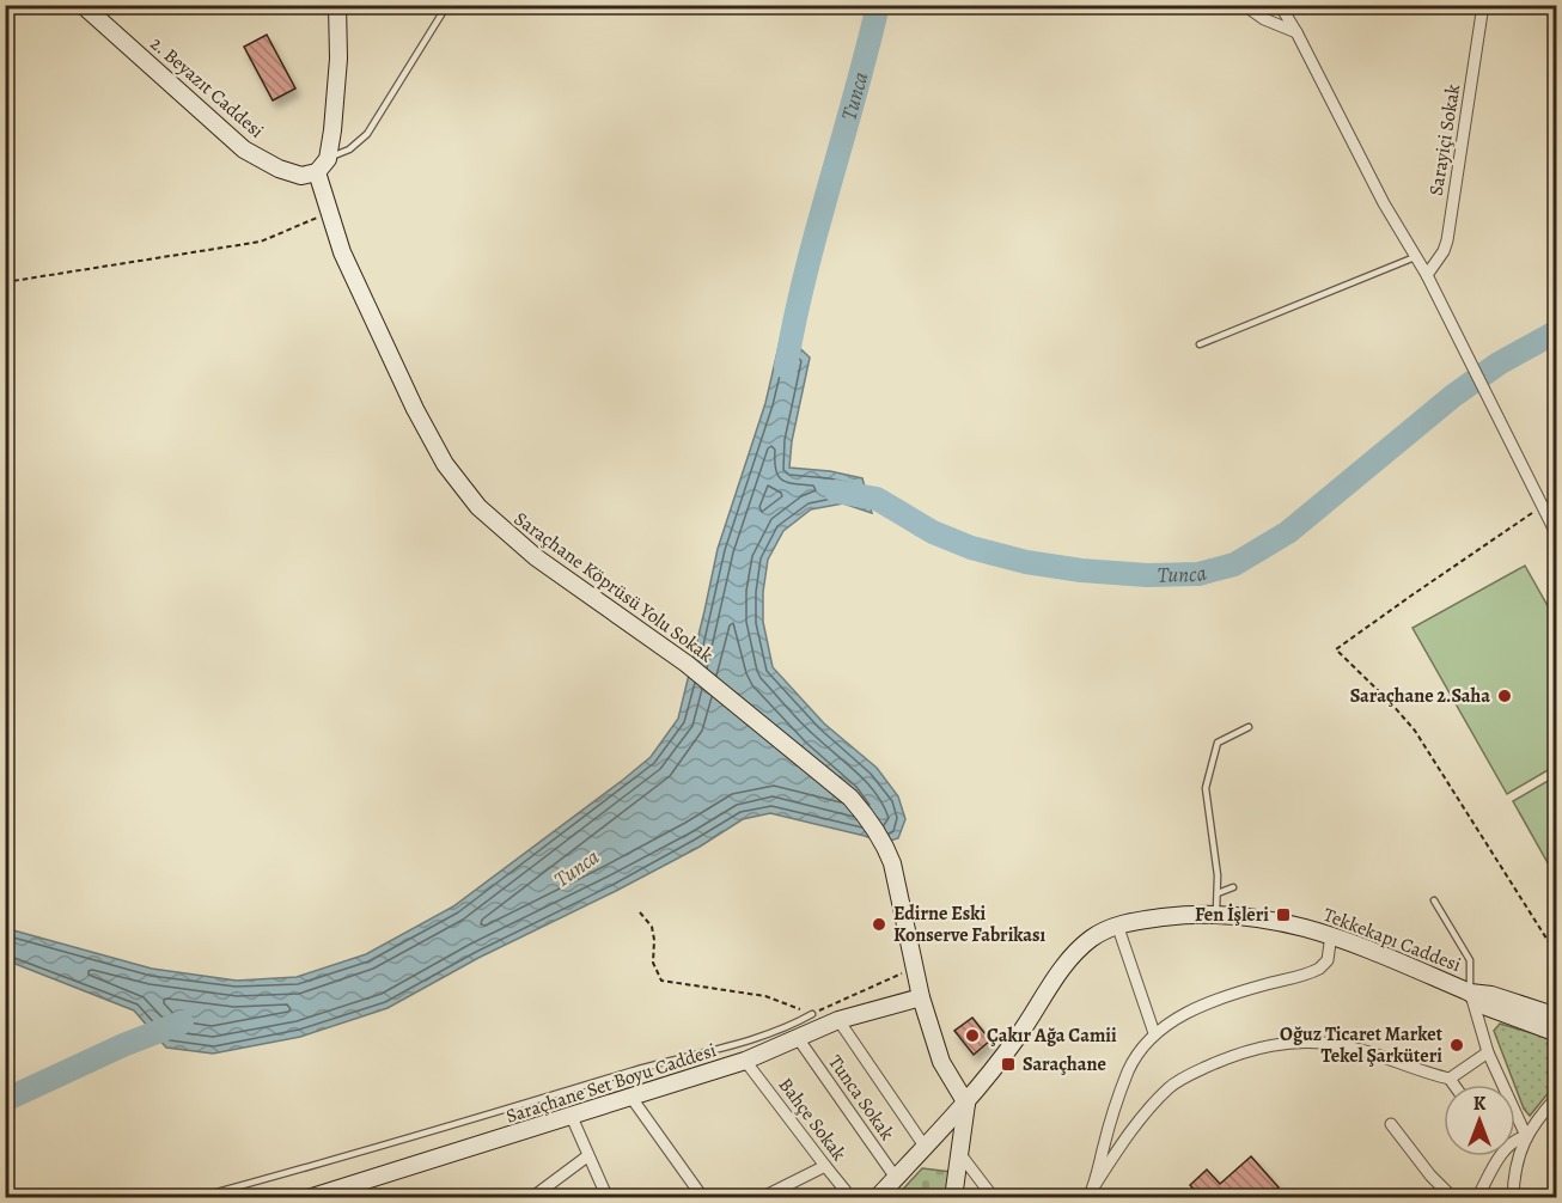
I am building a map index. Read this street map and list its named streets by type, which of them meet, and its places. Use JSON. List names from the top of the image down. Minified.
{"streets":{"street":["2. Beyazıt Caddesi","Sarayiçi Sokak","Saraçhane Köprüsü Yolu Sokak","Tekkekapı Caddesi","Saraçhane Set Boyu Caddesi","Tunca Sokak","Bahçe Sokak"]},"crossings":[["2. Beyazıt Caddesi","Saraçhane Köprüsü Yolu Sokak"],["Saraçhane Köprüsü Yolu Sokak","Saraçhane Set Boyu Caddesi"],["Saraçhane Set Boyu Caddesi","Tunca Sokak"],["Saraçhane Set Boyu Caddesi","Bahçe Sokak"]],"water":["Tunca"],"places":{"other":["Saraçhane 2.Saha","Edirne Eski Konserve Fabrikası","Çakır Ağa Camii","Oğuz Ticaret Market Tekel Şarküteri"],"transit":["Fen İşleri","Saraçhane"]},"north":"top"}
